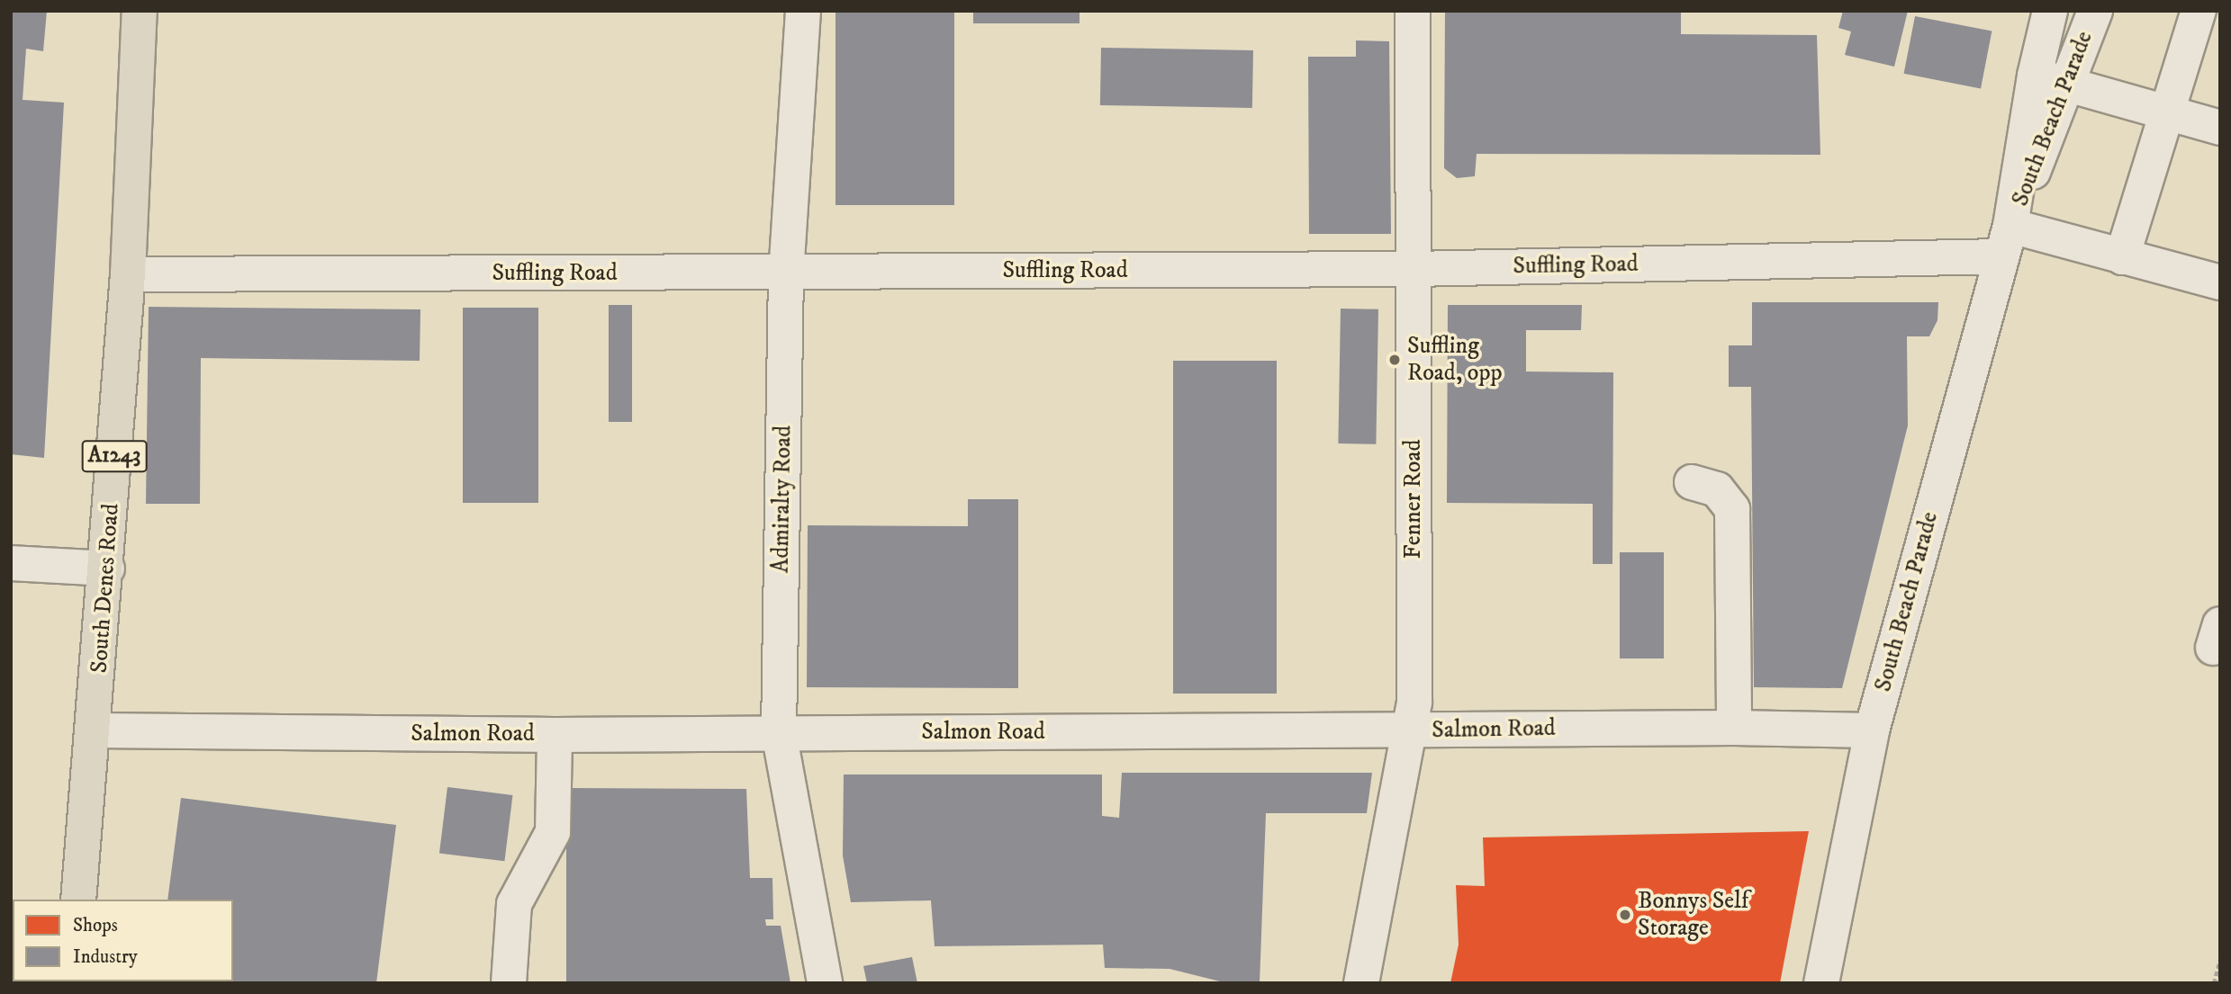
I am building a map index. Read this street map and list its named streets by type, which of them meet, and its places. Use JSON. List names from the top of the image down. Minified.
{"streets":{"main road":["A1243","South Denes Road"],"street":["South Beach Parade","Suffling Road","Admiralty Road","Fenner Road","Salmon Road"]},"crossings":[["South Beach Parade","Suffling Road"],["South Beach Parade","Salmon Road"],["Suffling Road","Admiralty Road"],["Suffling Road","Fenner Road"],["Suffling Road","South Denes Road"],["Admiralty Road","Salmon Road"],["Fenner Road","Salmon Road"],["South Denes Road","Salmon Road"]],"places":["Suffling Road, opp","Bonnys Self Storage"],"legend":["Shops","Industry"]}
